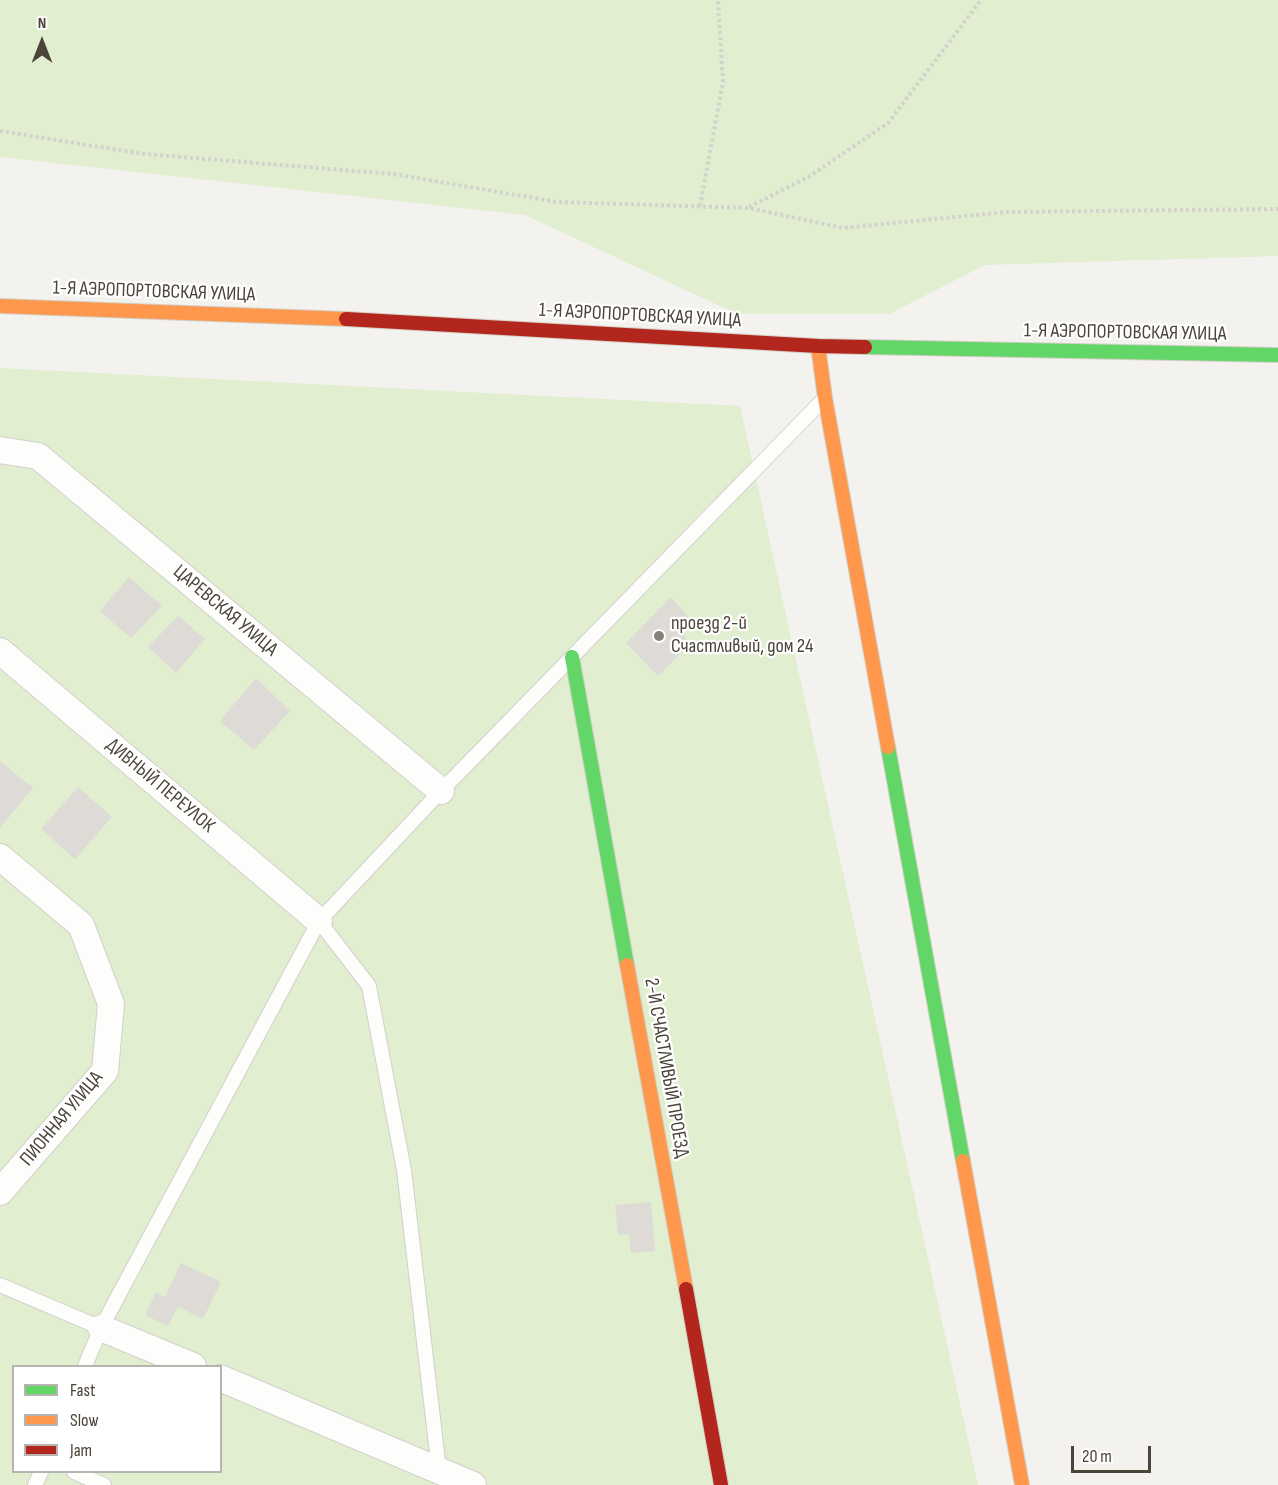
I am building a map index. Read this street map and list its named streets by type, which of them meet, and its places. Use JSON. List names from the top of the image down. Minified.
{"streets":{"street":["1-Я АЭРОПОРТОВСКАЯ УЛИЦА","ЦАРЕВСКАЯ УЛИЦА","ДИВНЫЙ ПЕРЕУЛОК","2-Й СЧАСТЛИВЫЙ ПРОЕЗД","ПИОННАЯ УЛИЦА"]},"places":["проезд 2-й Счастливый, дом 24"],"legend":["Fast","Slow","Jam"],"scale_bar":"20 m","north":"top"}
